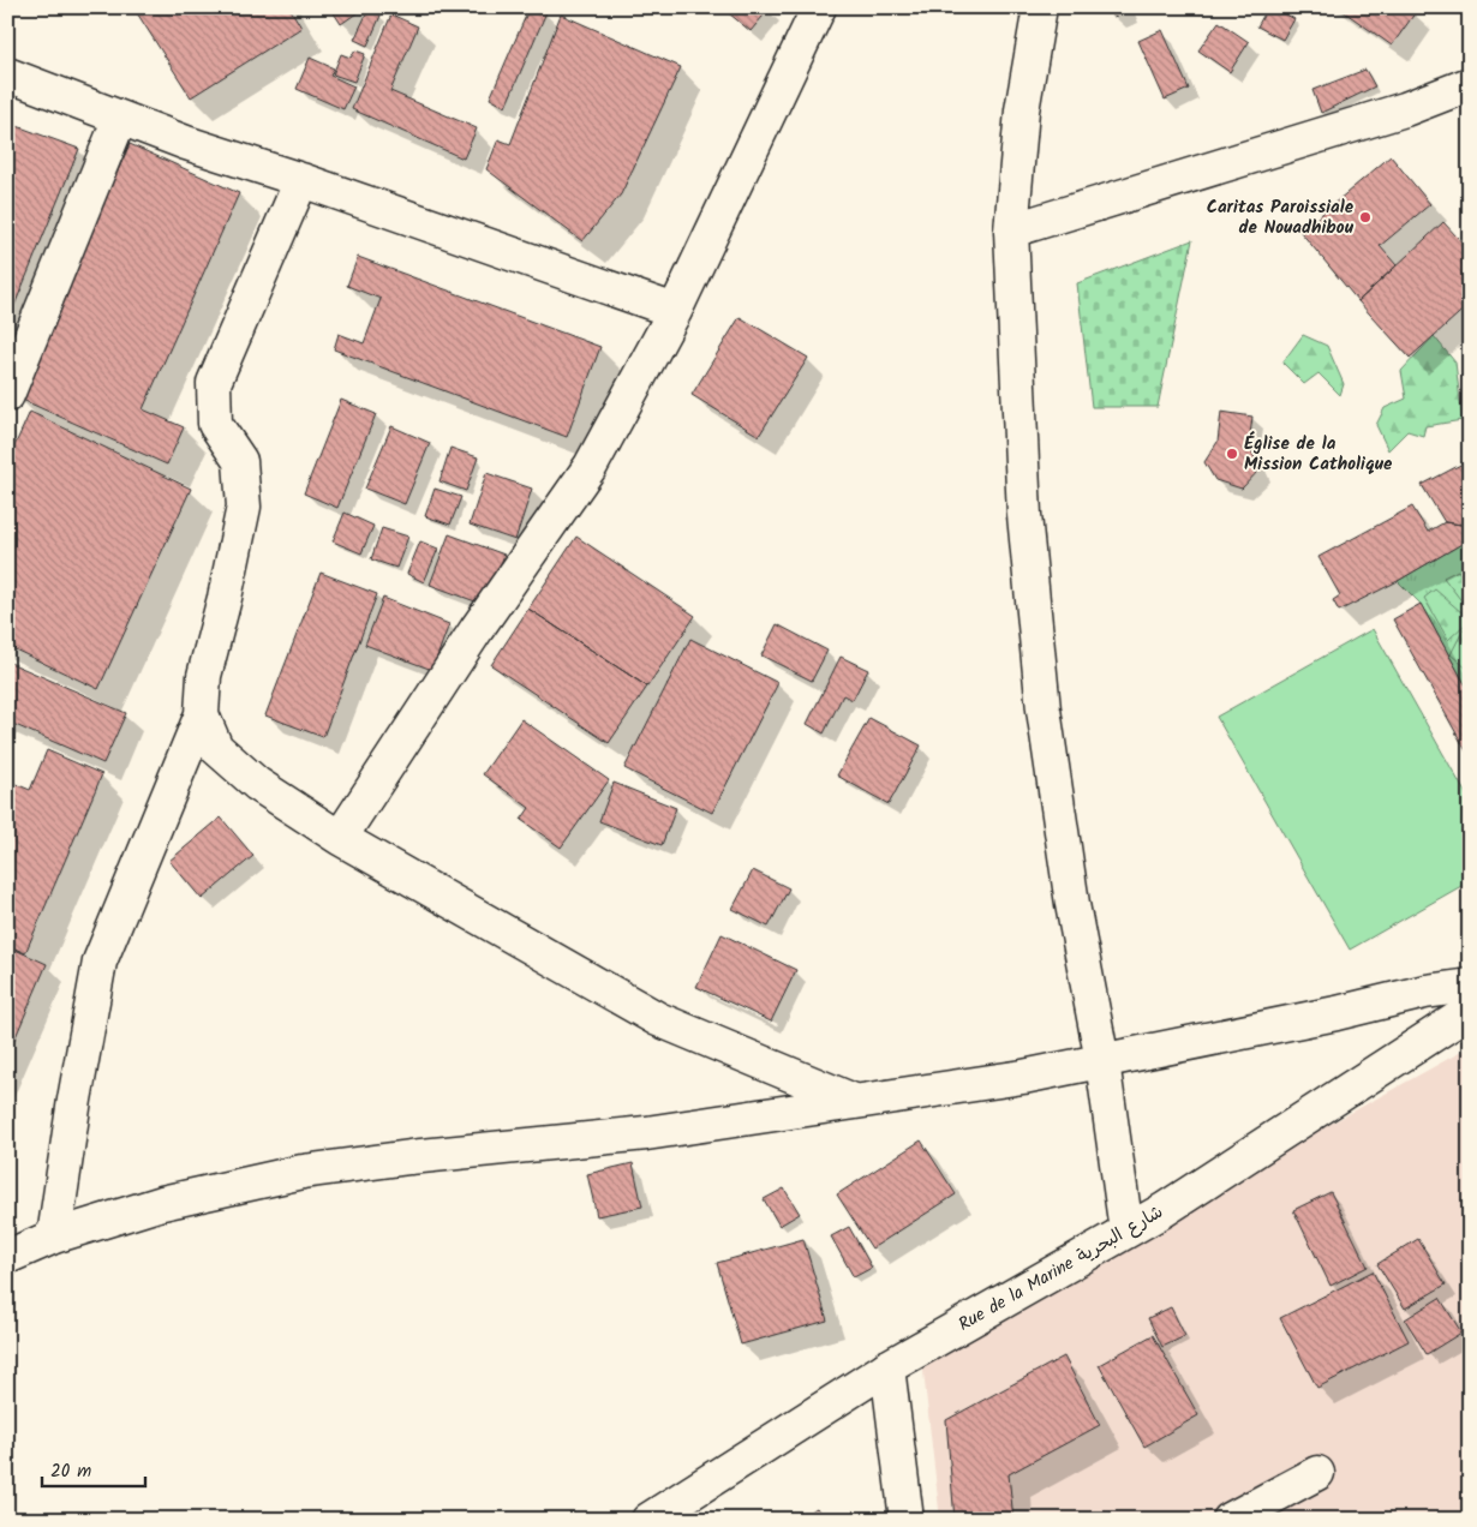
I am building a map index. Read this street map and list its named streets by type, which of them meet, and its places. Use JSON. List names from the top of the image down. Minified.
{"streets":{"street":["Rue de la Marine شارع البحرية"]},"places":["Caritas Paroissiale de Nouadhibou","Église de la Mission Catholique"],"scale_bar":"20 m"}
